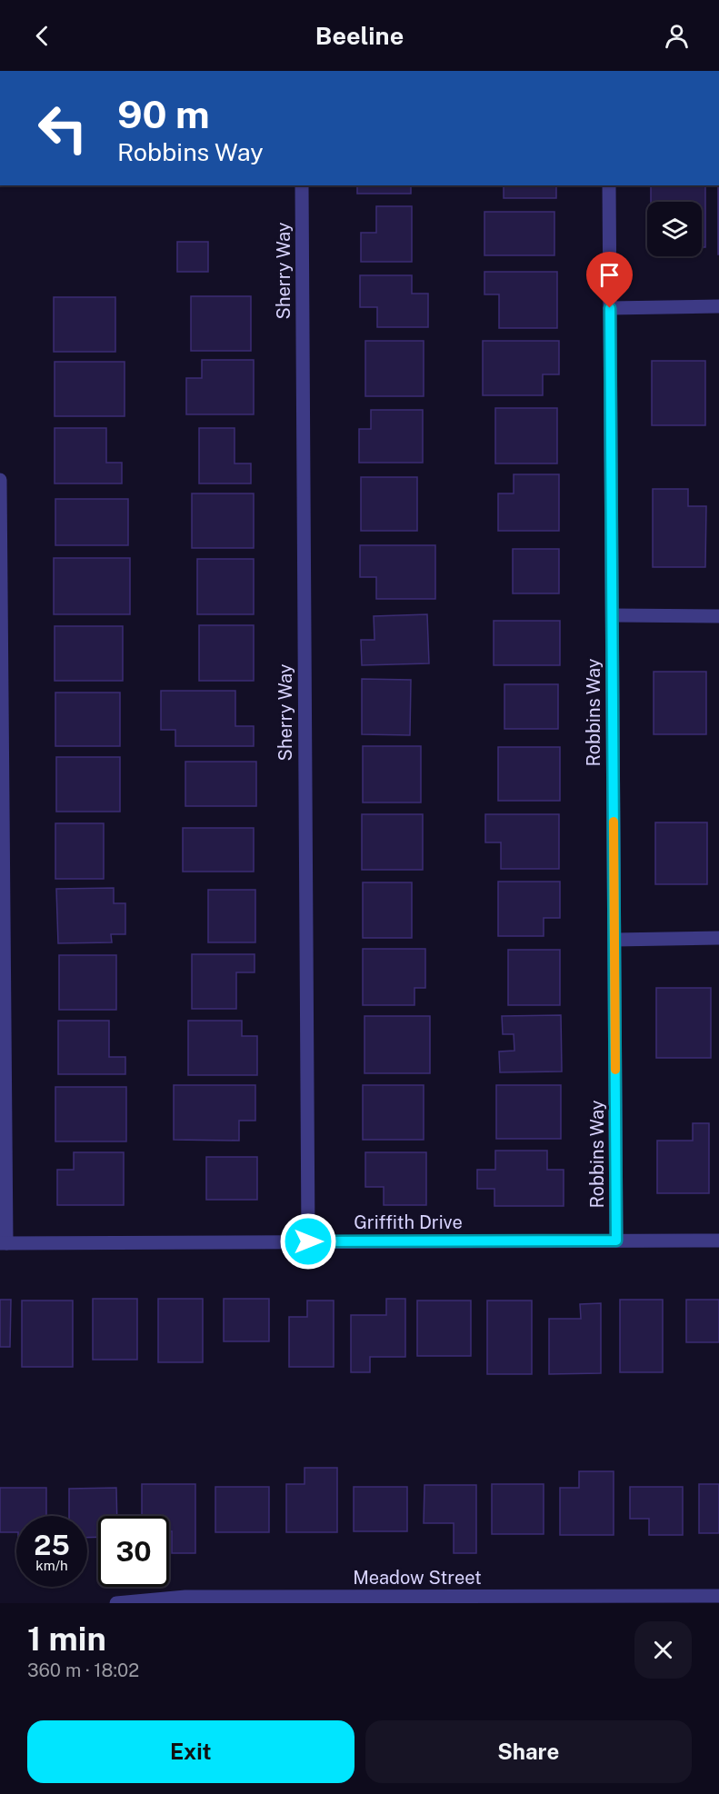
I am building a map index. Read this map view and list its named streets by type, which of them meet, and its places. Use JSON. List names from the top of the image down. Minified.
{"streets":{"street":["Sherry Way","Robbins Way","Griffith Drive","Meadow Street"]},"crossings":[["Sherry Way","Griffith Drive"],["Robbins Way","Griffith Drive"]],"page":{"header":"Beeline","turn":["90 m","Robbins Way"],"speed":"25 km/h","limit":"30","heading":["1 min","360 m · 18:02"],"buttons":["Exit","Share"]}}
